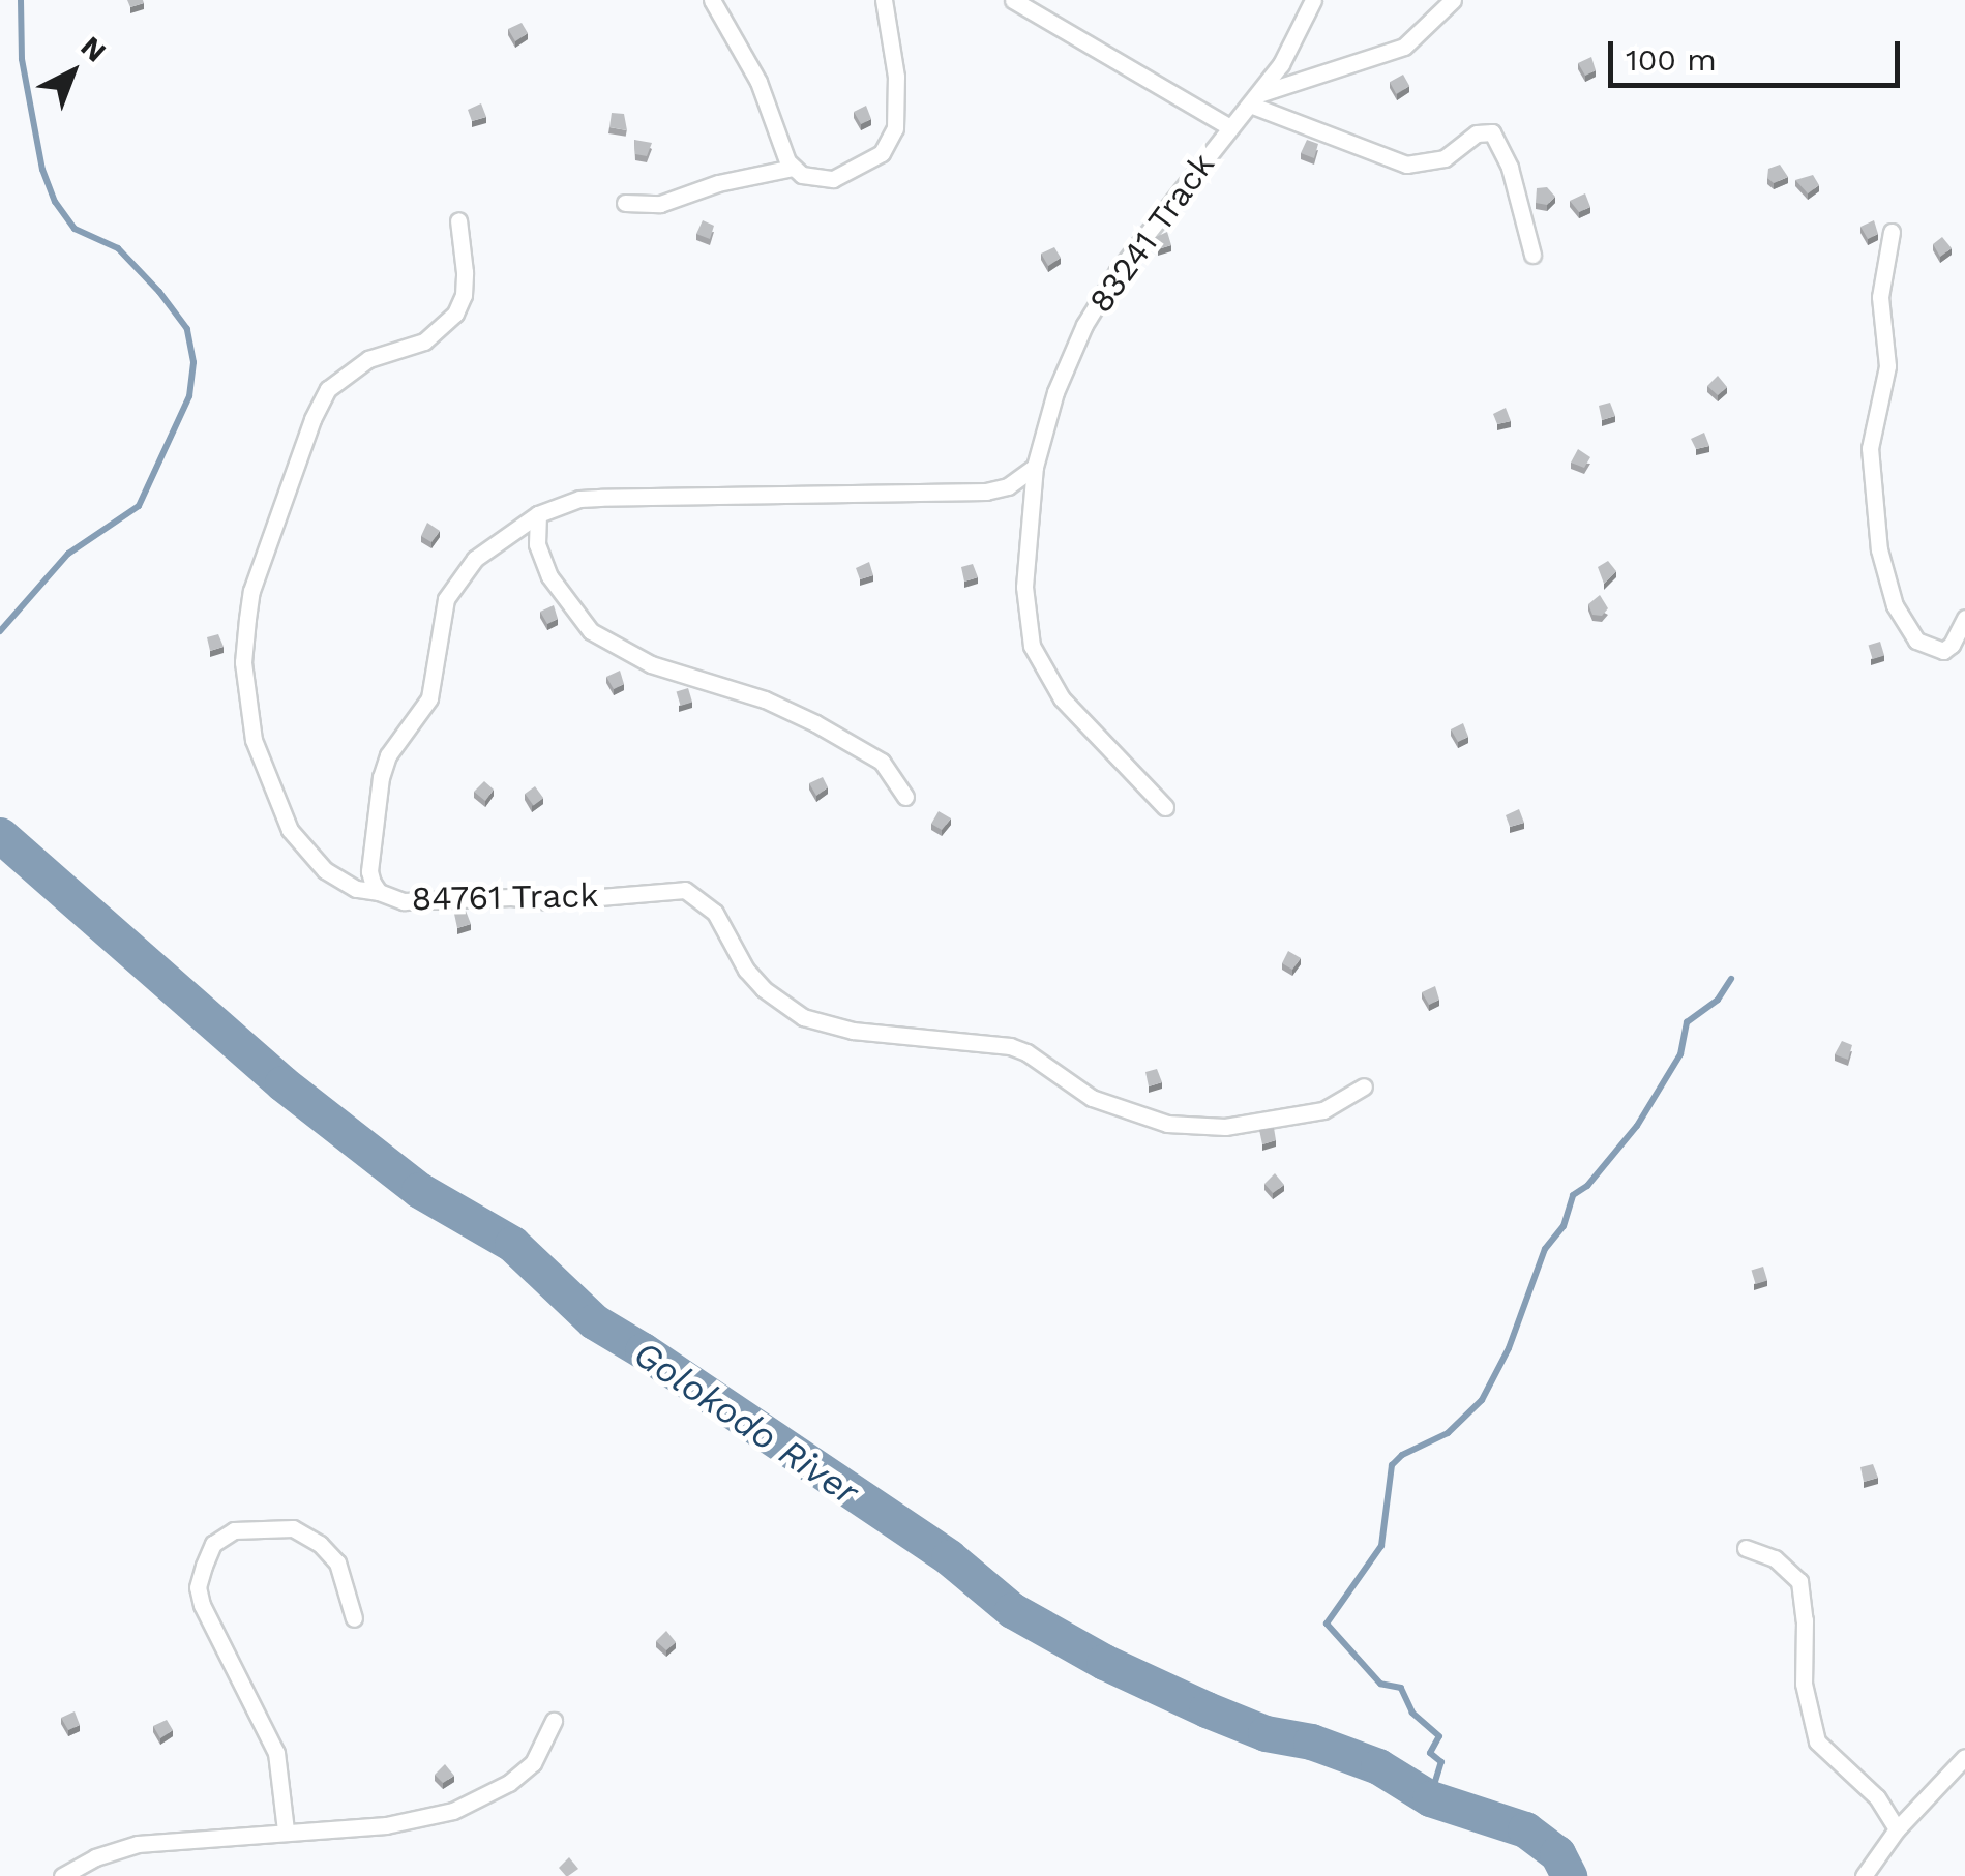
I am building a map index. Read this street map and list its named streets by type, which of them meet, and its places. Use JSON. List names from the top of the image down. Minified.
{"streets":{"street":["83241 Track","84761 Track"]},"crossings":[["83241 Track","84761 Track"]],"water":["Golokodo River"],"scale_bar":"100 m","north":"top right"}
